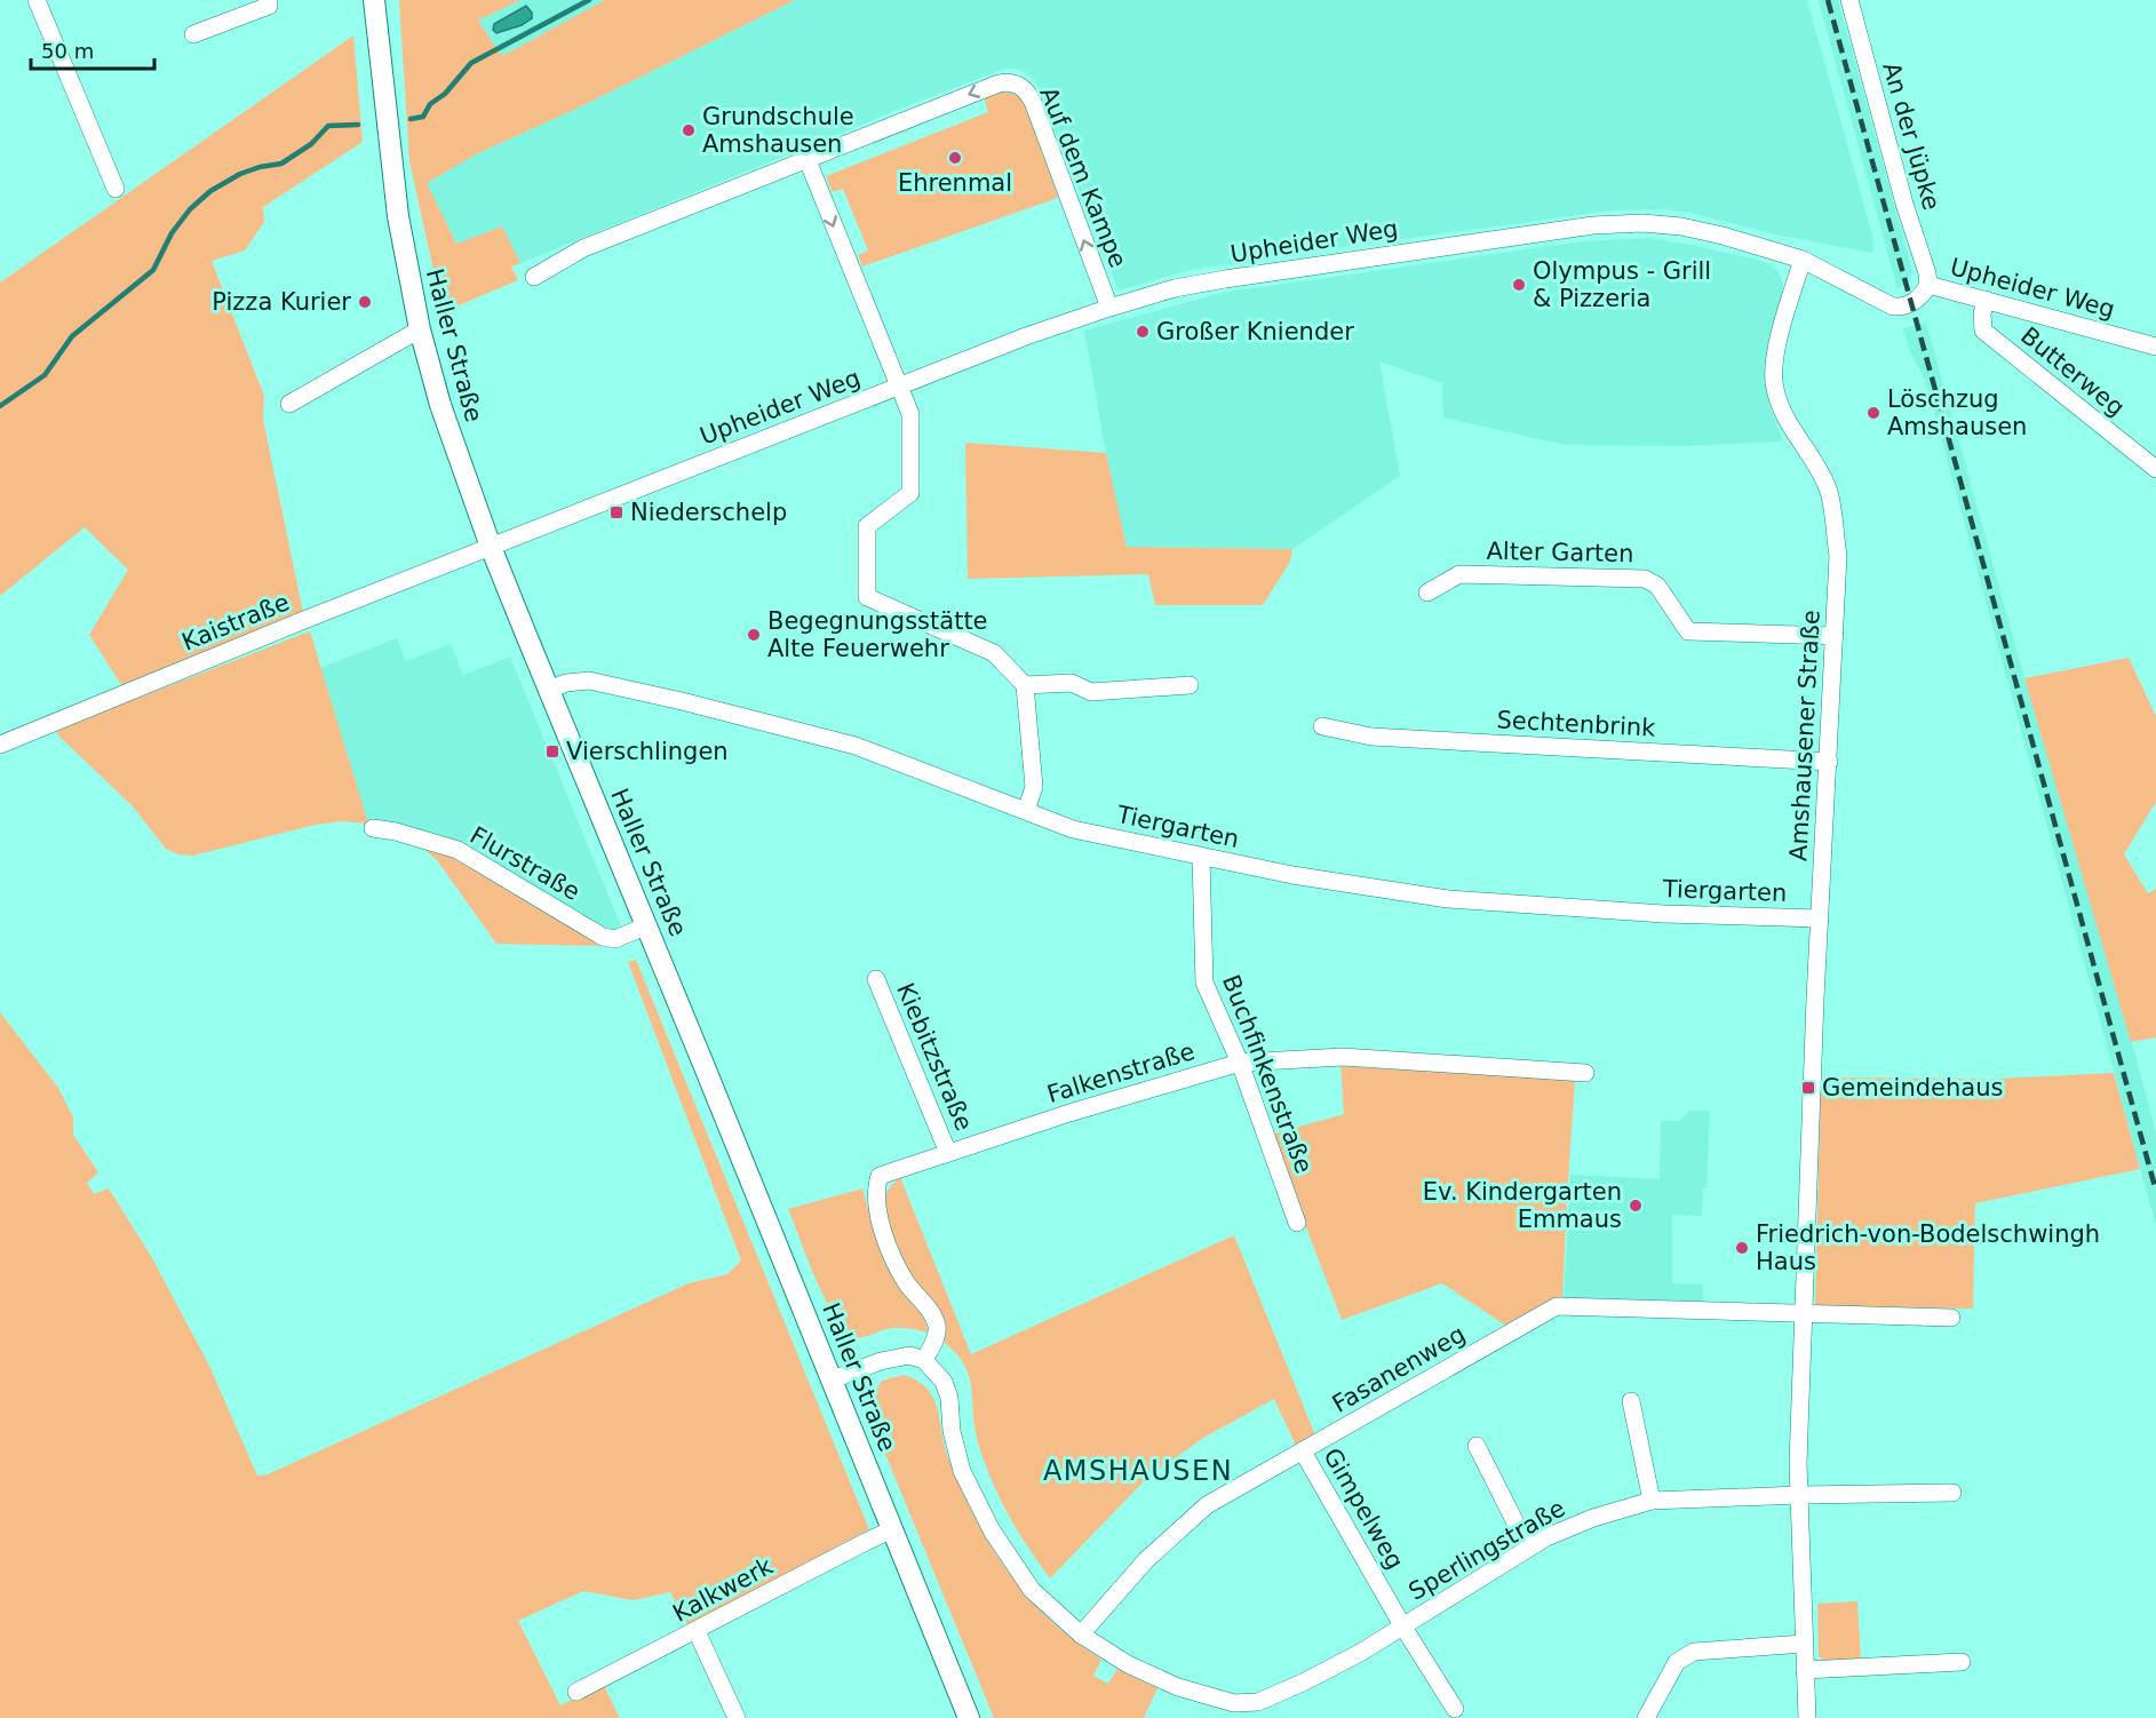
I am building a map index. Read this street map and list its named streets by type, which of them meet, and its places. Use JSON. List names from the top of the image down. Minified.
{"streets":{"main road":["Haller Straße"],"street":["An der Jüpke","Auf dem Kampe","Upheider Weg","Butterweg","Alter Garten","Kaistraße","Sechtenbrink","Amshausener Straße","Tiergarten","Flurstraße","Kiebitzstraße","Falkenstraße","Buchfinkenstraße","Fasanenweg","Gimpelweg","Sperlingstraße","Kalkwerk"]},"crossings":[["An der Jüpke","Upheider Weg"],["Auf dem Kampe","Upheider Weg"],["Upheider Weg","Haller Straße"],["Upheider Weg","Butterweg"],["Upheider Weg","Kaistraße"],["Upheider Weg","Amshausener Straße"],["Haller Straße","Kaistraße"],["Haller Straße","Tiergarten"],["Haller Straße","Flurstraße"],["Haller Straße","Kalkwerk"],["Alter Garten","Amshausener Straße"],["Sechtenbrink","Amshausener Straße"],["Amshausener Straße","Tiergarten"],["Amshausener Straße","Fasanenweg"],["Amshausener Straße","Sperlingstraße"],["Tiergarten","Buchfinkenstraße"],["Kiebitzstraße","Falkenstraße"],["Falkenstraße","Buchfinkenstraße"],["Falkenstraße","Sperlingstraße"],["Fasanenweg","Gimpelweg"],["Fasanenweg","Sperlingstraße"],["Gimpelweg","Sperlingstraße"]],"districts":["AMSHAUSEN"],"places":{"other":["Grundschule Amshausen","Ehrenmal","Olympus - Grill & Pizzeria","Pizza Kurier","Großer Kniender","Löschzug Amshausen","Begegnungsstätte Alte Feuerwehr","Ev. Kindergarten Emmaus","Friedrich-von-Bodelschwingh Haus"],"transit":["Niederschelp","Vierschlingen","Gemeindehaus"]},"scale_bar":"50 m"}
